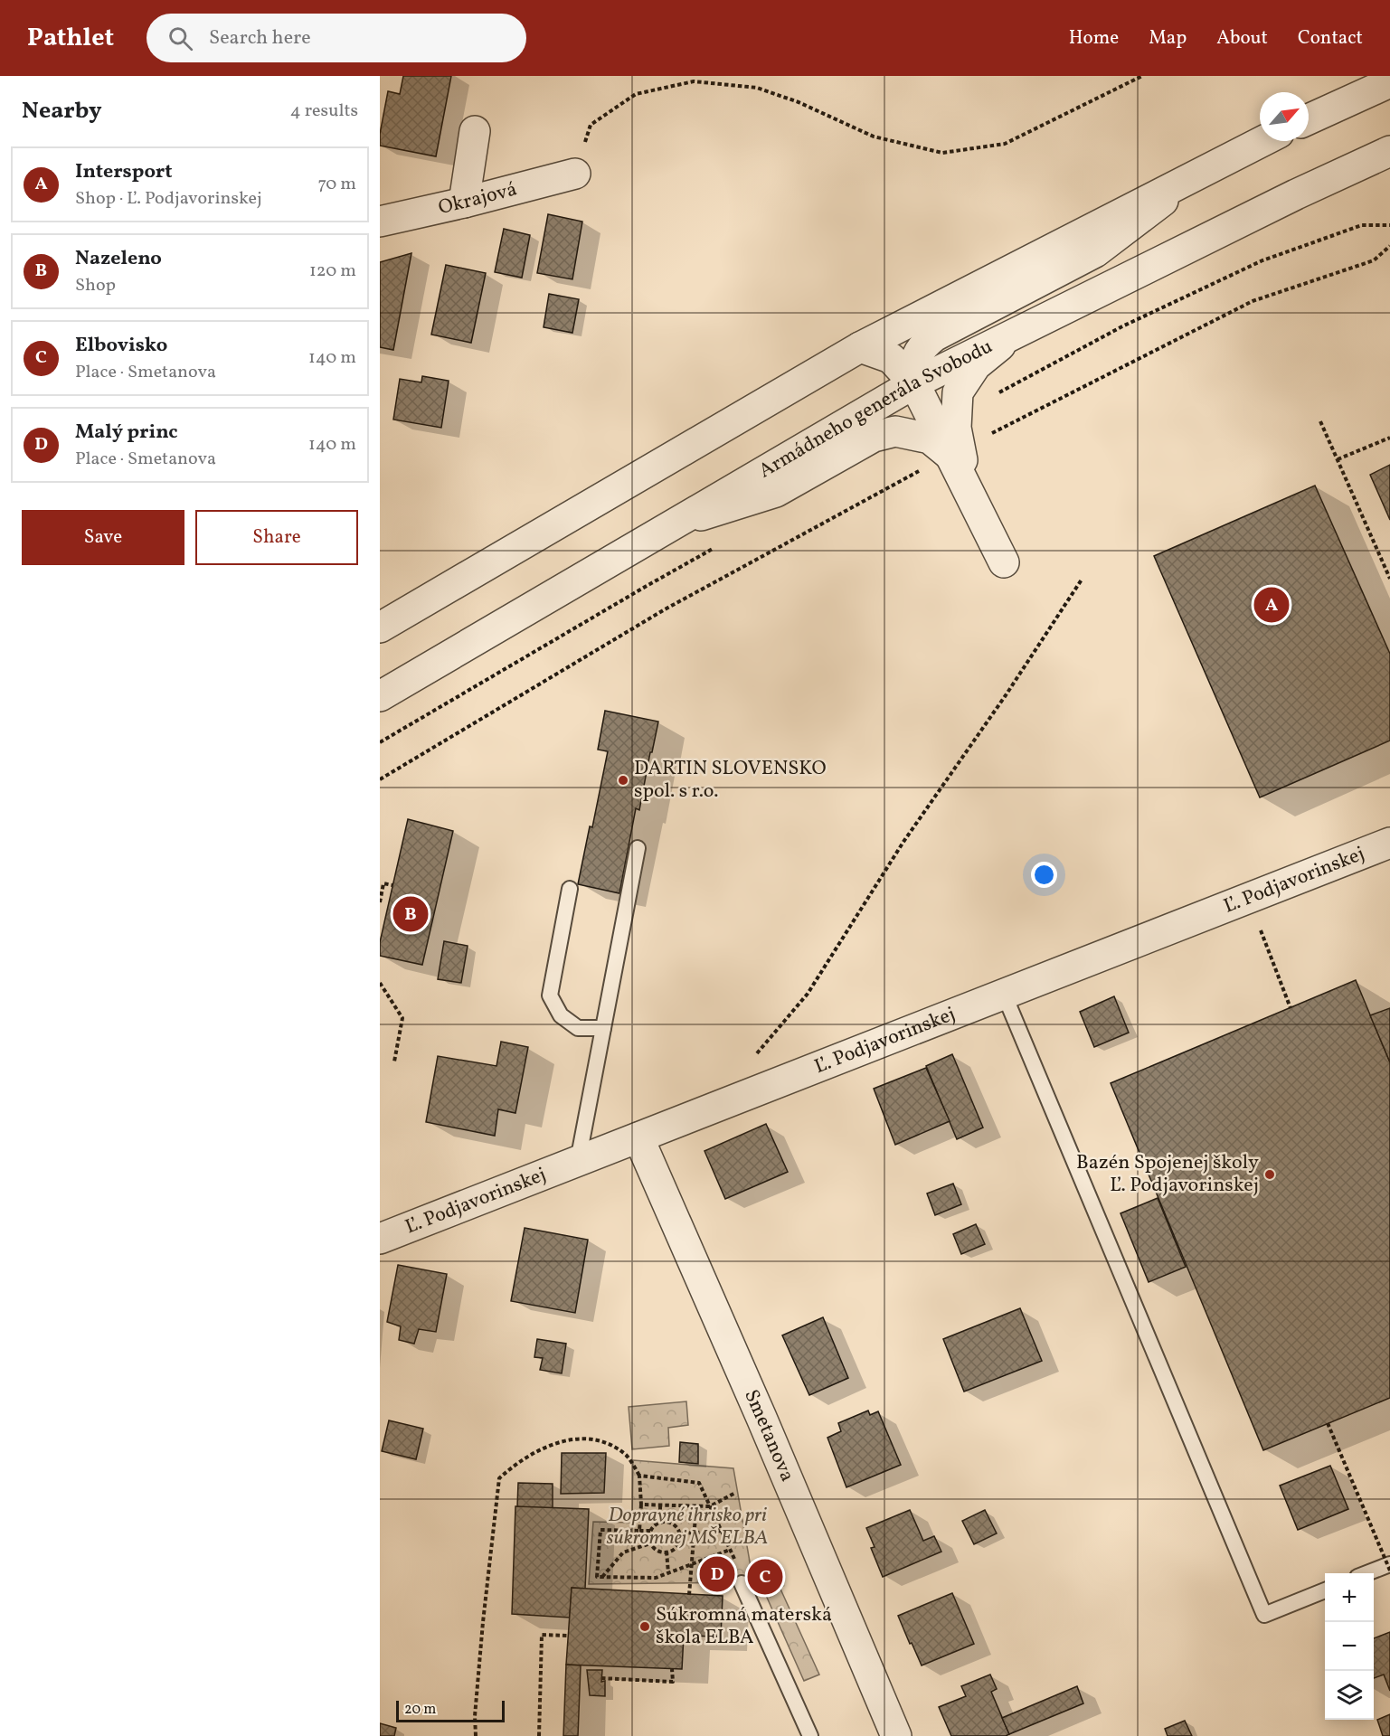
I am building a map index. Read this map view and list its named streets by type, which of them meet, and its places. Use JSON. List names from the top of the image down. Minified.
{"streets":{"street":["Okrajová","Armádneho generála Svobodu","Ľ. Podjavorinskej","Smetanova"]},"crossings":[["Ľ. Podjavorinskej","Smetanova"]],"parks":["Dopravné ihrisko pri súkromnej MŠ ELBA"],"places":["DARTIN SLOVENSKO spol. s r.o.","Bazén Spojenej školy Ľ. Podjavorinskej","Súkromná materská škola ELBA"],"scale_bar":"20 m","north":"top right","page":{"header":"Pathlet","search":"Search here","nav":["Home","Map","About","Contact"],"heading":["Nearby","4 results"],"list":[{"mark":"A","name":"Intersport","note":"Shop · Ľ. Podjavorinskej","value":"70 m"},{"mark":"B","name":"Nazeleno","note":"Shop","value":"120 m"},{"mark":"C","name":"Elbovisko","note":"Place · Smetanova","value":"140 m"},{"mark":"D","name":"Malý princ","note":"Place · Smetanova","value":"140 m"}],"buttons":["Save","Share"],"pins":["A","B","D","C"],"map_buttons":["+","−"],"scale":"20 m"}}
